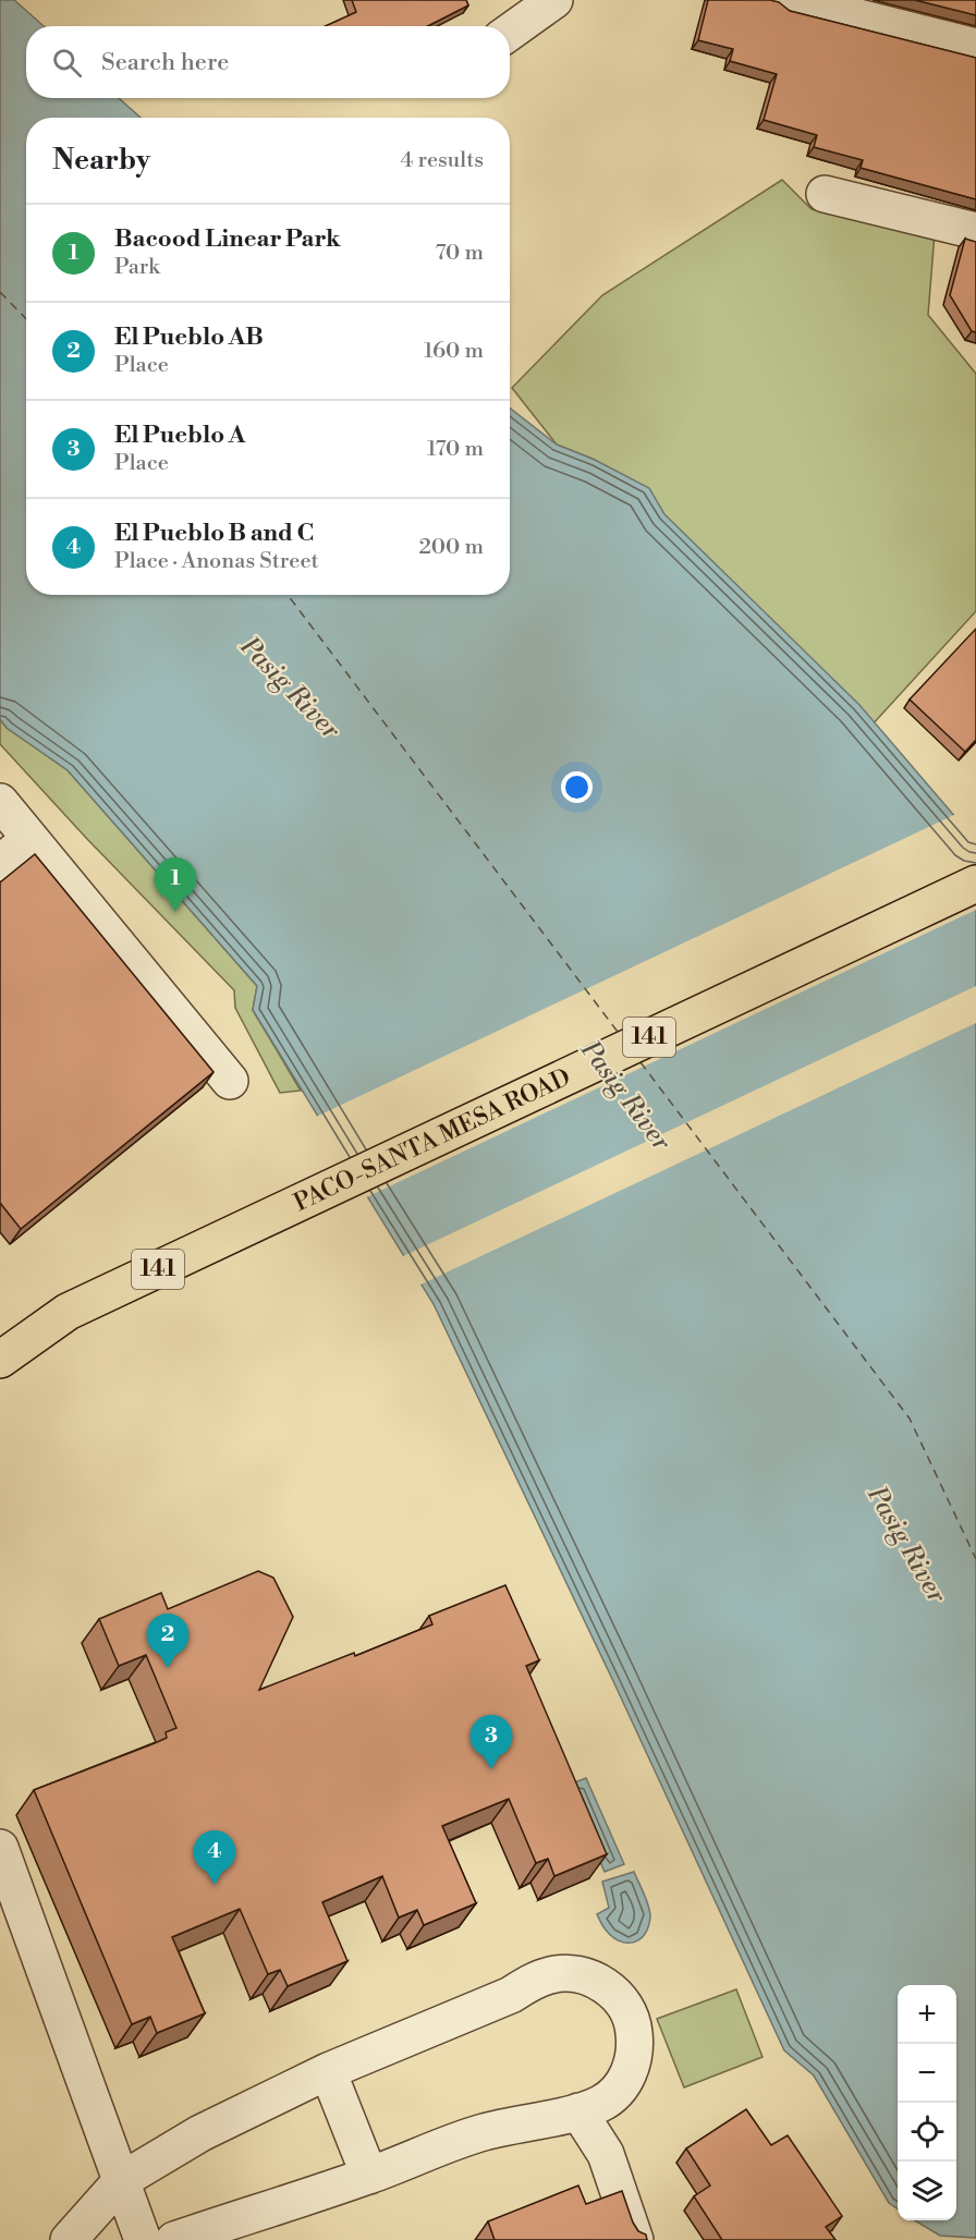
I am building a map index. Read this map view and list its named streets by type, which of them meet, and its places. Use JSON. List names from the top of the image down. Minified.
{"streets":{"main road":["141","PACO-SANTA MESA ROAD"]},"water":["Pasig River"],"page":{"search":"Search here","heading":["Nearby","4 results"],"list":[{"mark":"1","name":"Bacood Linear Park","note":"Park","value":"70 m"},{"mark":"2","name":"El Pueblo AB","note":"Place","value":"160 m"},{"mark":"3","name":"El Pueblo A","note":"Place","value":"170 m"},{"mark":"4","name":"El Pueblo B and C","note":"Place · Anonas Street","value":"200 m"}],"pins":["1","2","3","4"],"map_buttons":["+","−"]}}
